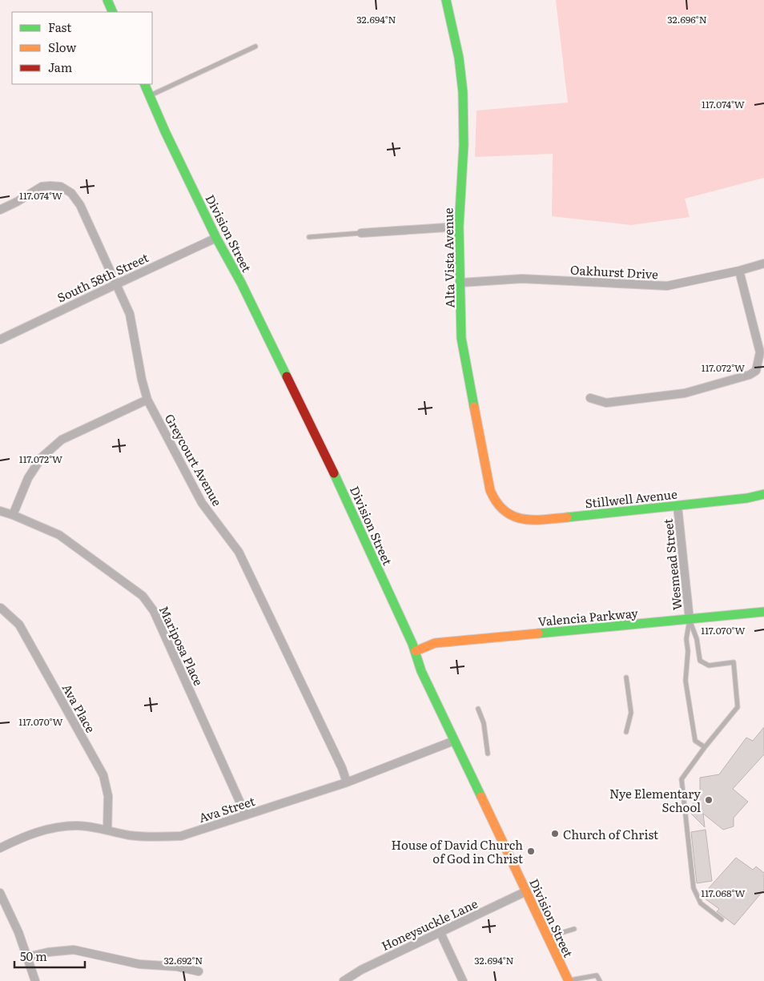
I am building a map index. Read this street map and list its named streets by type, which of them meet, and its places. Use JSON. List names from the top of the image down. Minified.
{"streets":{"main road":["Division Street","Alta Vista Avenue","Stillwell Avenue","Valencia Parkway"],"street":["Oakhurst Drive","South 58th Street","Greycourt Avenue","Wesmead Street","Mariposa Place","Ava Place","Ava Street","Honeysuckle Lane"]},"crossings":[["Division Street","South 58th Street"],["Division Street","Valencia Parkway"],["Division Street","Ava Street"],["Division Street","Honeysuckle Lane"],["Alta Vista Avenue","Oakhurst Drive"],["Alta Vista Avenue","Stillwell Avenue"],["South 58th Street","Greycourt Avenue"],["Greycourt Avenue","Ava Street"],["Stillwell Avenue","Wesmead Street"],["Wesmead Street","Valencia Parkway"],["Mariposa Place","Ava Street"],["Ava Place","Ava Street"]],"places":["Nye Elementary School","Church of Christ","House of David Church of God in Christ"],"legend":["Fast","Slow","Jam"],"scale_bar":"50 m","coordinates":["32.694°N","32.696°N","117.074°W","117.072°W","117.070°W","117.068°W","32.692°N"]}
